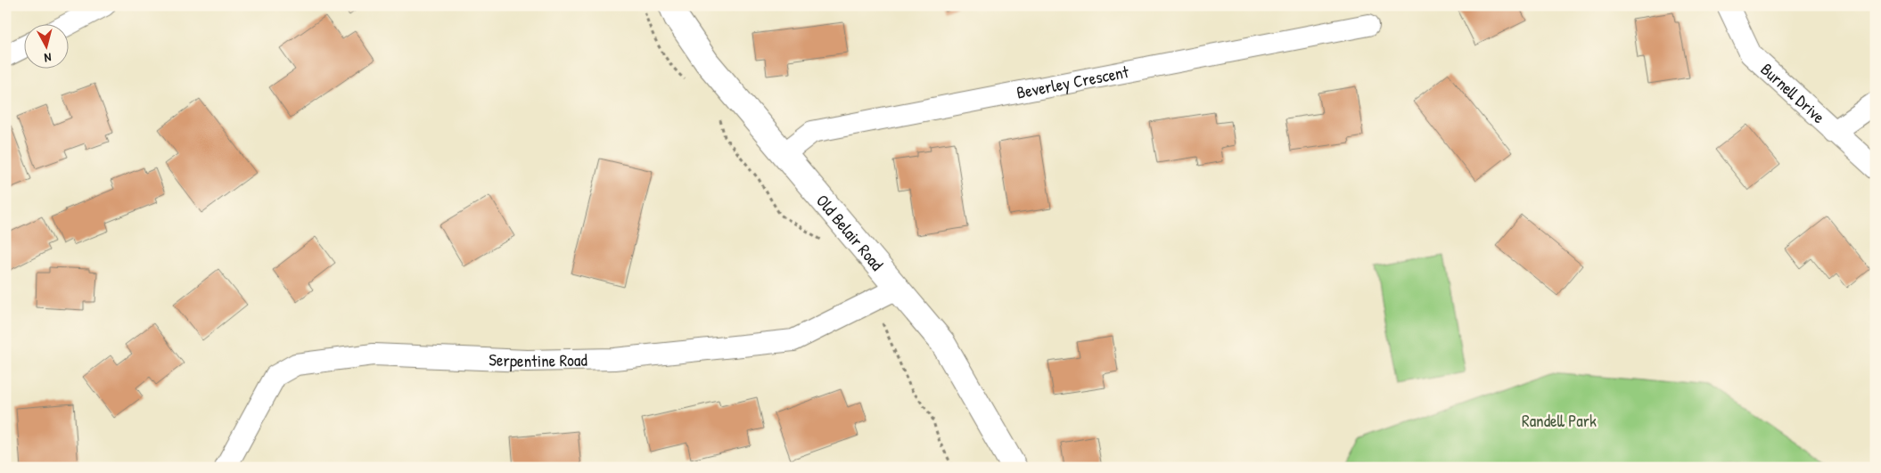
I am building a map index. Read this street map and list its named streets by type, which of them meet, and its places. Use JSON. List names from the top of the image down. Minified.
{"streets":{"main road":["Old Belair Road"],"street":["Beverley Crescent","Burnell Drive","Serpentine Road"]},"crossings":[["Beverley Crescent","Old Belair Road"],["Old Belair Road","Serpentine Road"]],"parks":["Randell Park"],"north":"bottom"}
